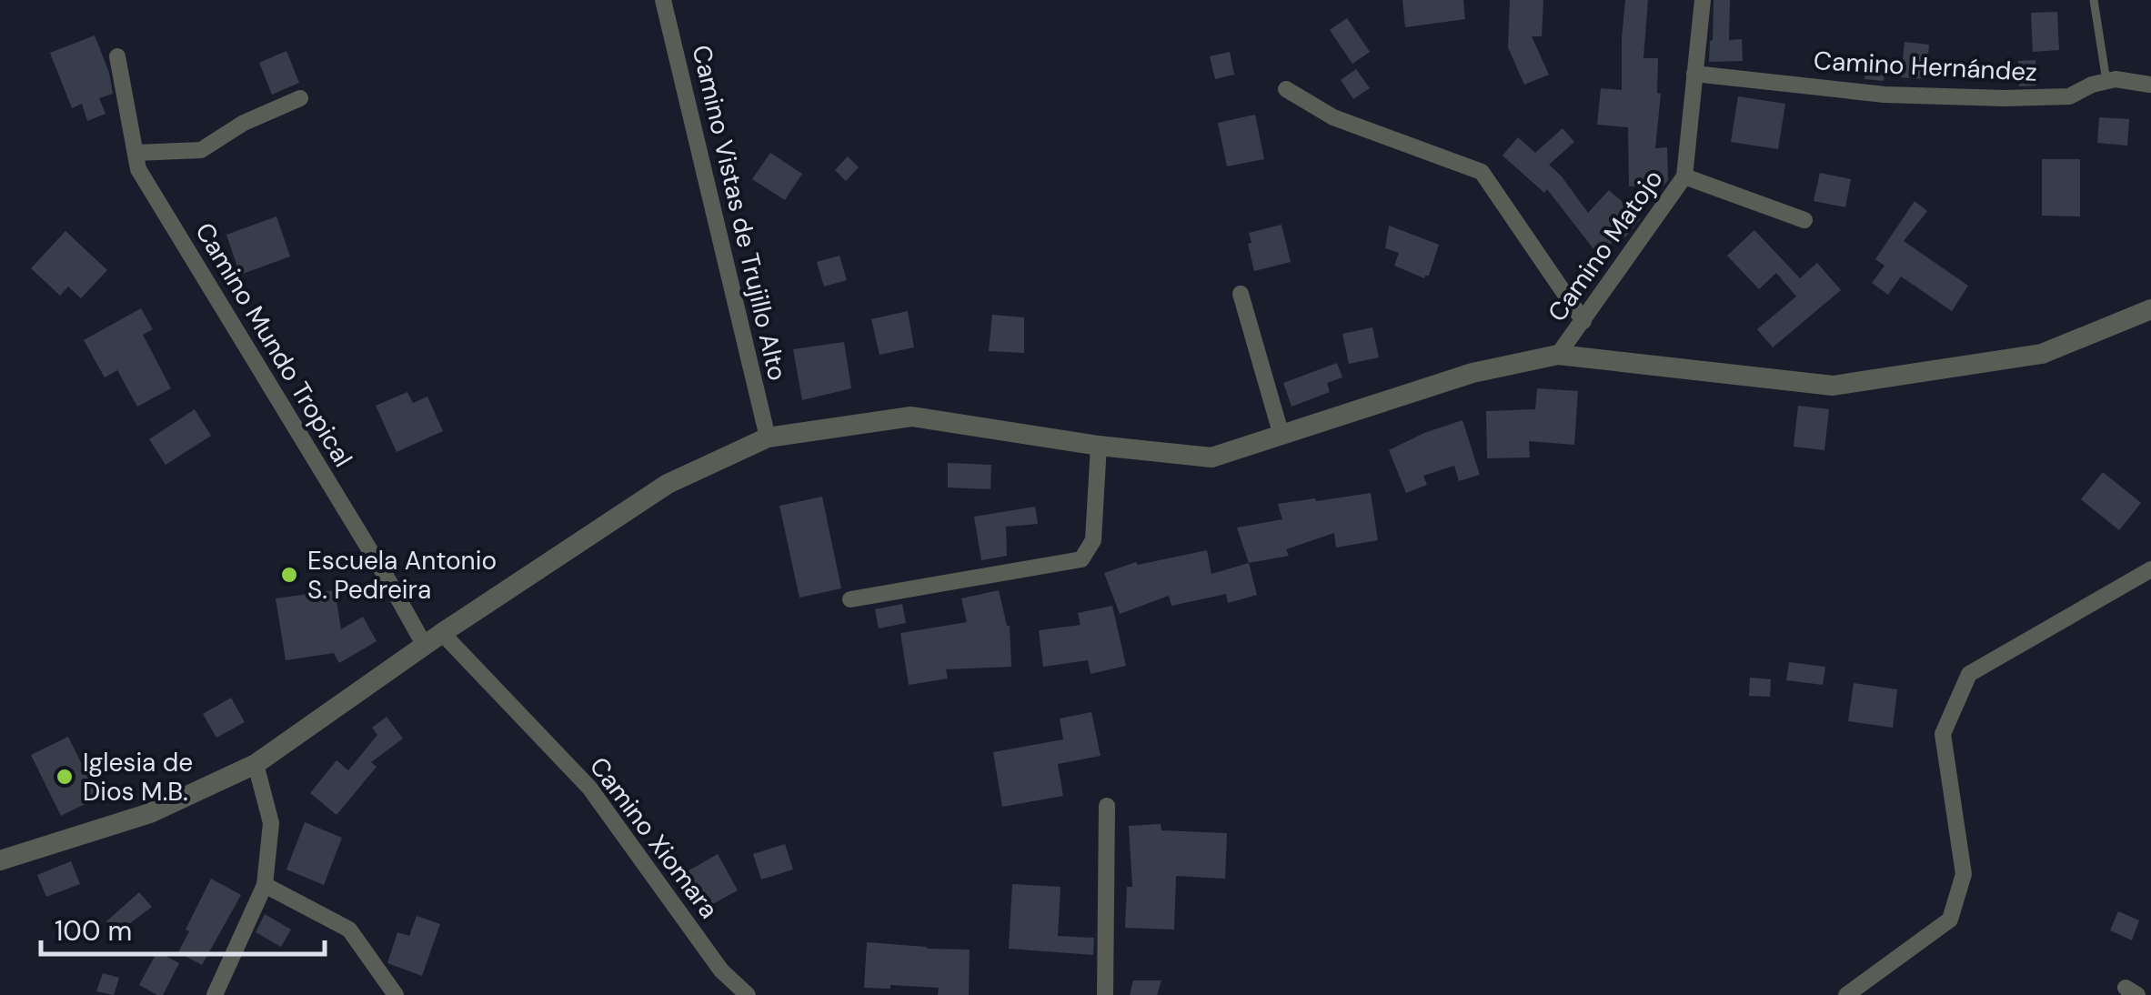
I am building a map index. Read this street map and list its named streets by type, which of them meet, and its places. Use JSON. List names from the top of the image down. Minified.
{"streets":{"street":["Camino Hernández","Camino Vistas de Trujillo Alto","Camino Matojo","Camino Mundo Tropical","Camino Xiomara"]},"crossings":[["Camino Hernández","Camino Matojo"],["Camino Mundo Tropical","Camino Xiomara"]],"places":["Escuela Antonio S. Pedreira","Iglesia de Dios M.B."],"scale_bar":"100 m"}
